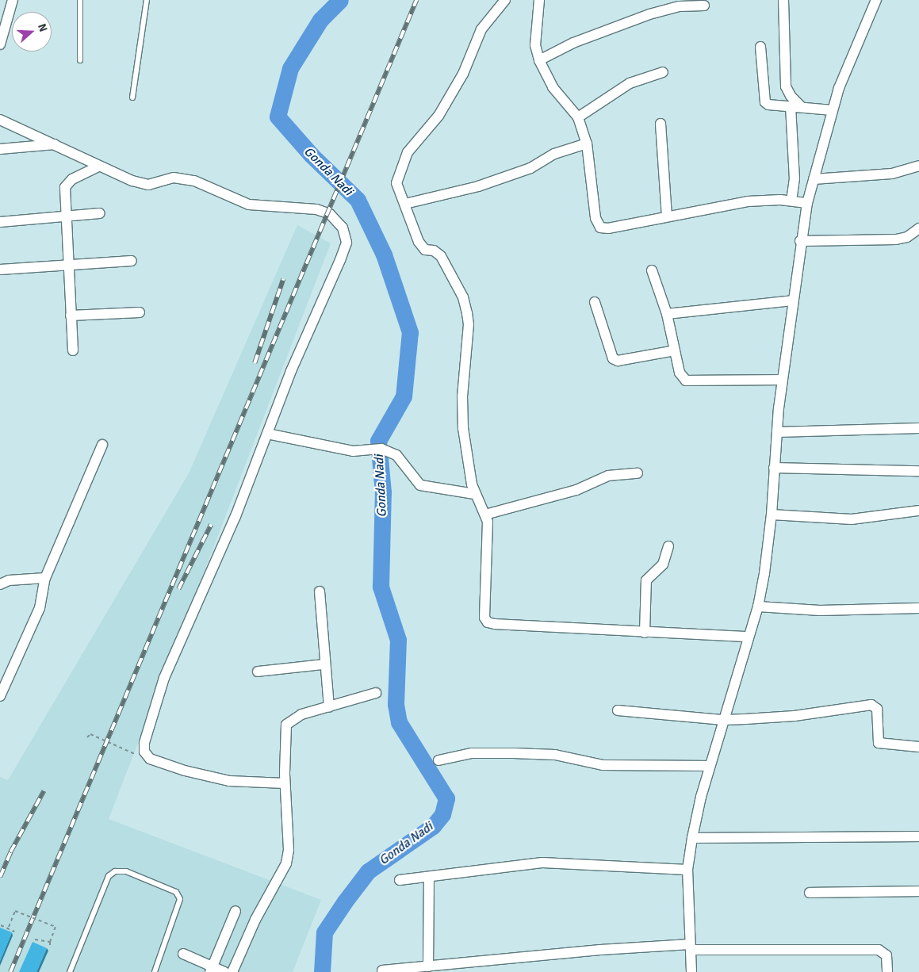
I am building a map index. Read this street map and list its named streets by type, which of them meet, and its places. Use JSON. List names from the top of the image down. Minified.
{"water":["Gonda Nadi"],"north":"right"}
